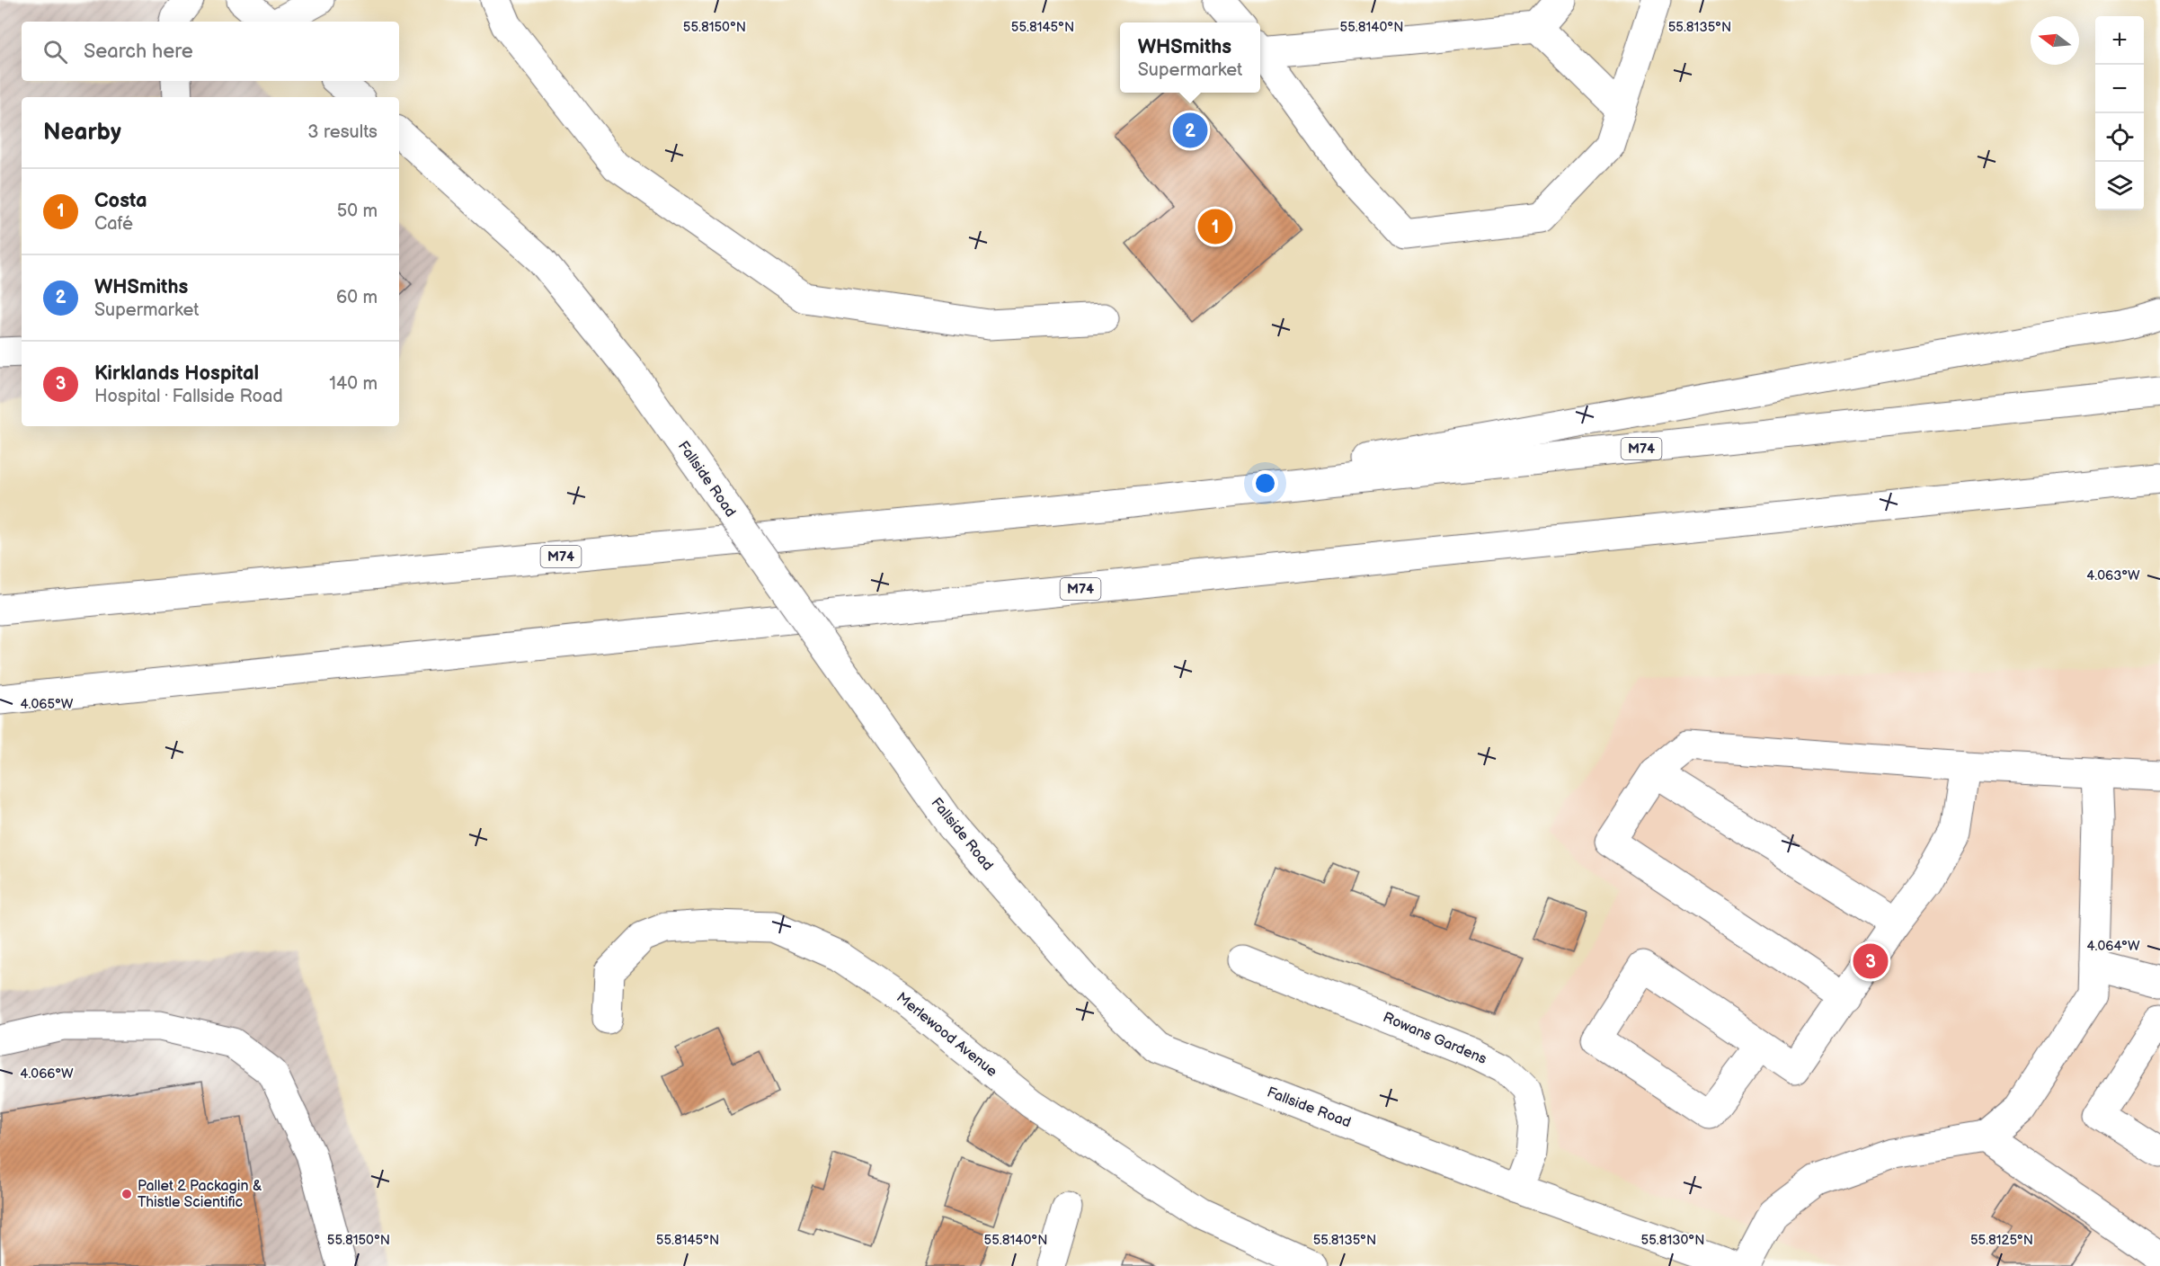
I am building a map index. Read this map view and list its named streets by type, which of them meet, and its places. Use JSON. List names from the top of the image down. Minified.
{"streets":{"main road":["M74","Fallside Road","Merlewood Avenue","Rowans Gardens"]},"crossings":[["Fallside Road","Rowans Gardens"]],"places":["Pallet 2 Packagin & Thistle Scientific"],"north":"left","page":{"map_buttons":["+","−"],"search":"Search here","popup":["WHSmiths","Supermarket"],"heading":["Nearby","3 results"],"pins":["2","1","3"],"list":[{"mark":"1","name":"Costa","note":"Café","value":"50 m"},{"mark":"2","name":"WHSmiths","note":"Supermarket","value":"60 m"},{"mark":"3","name":"Kirklands Hospital","note":"Hospital · Fallside Road","value":"140 m"}]},"coordinates":["55.8150°N","55.8145°N","55.8140°N","55.8135°N","4.063°W","4.065°W","4.064°W","4.066°W","55.8130°N","55.8125°N"]}
